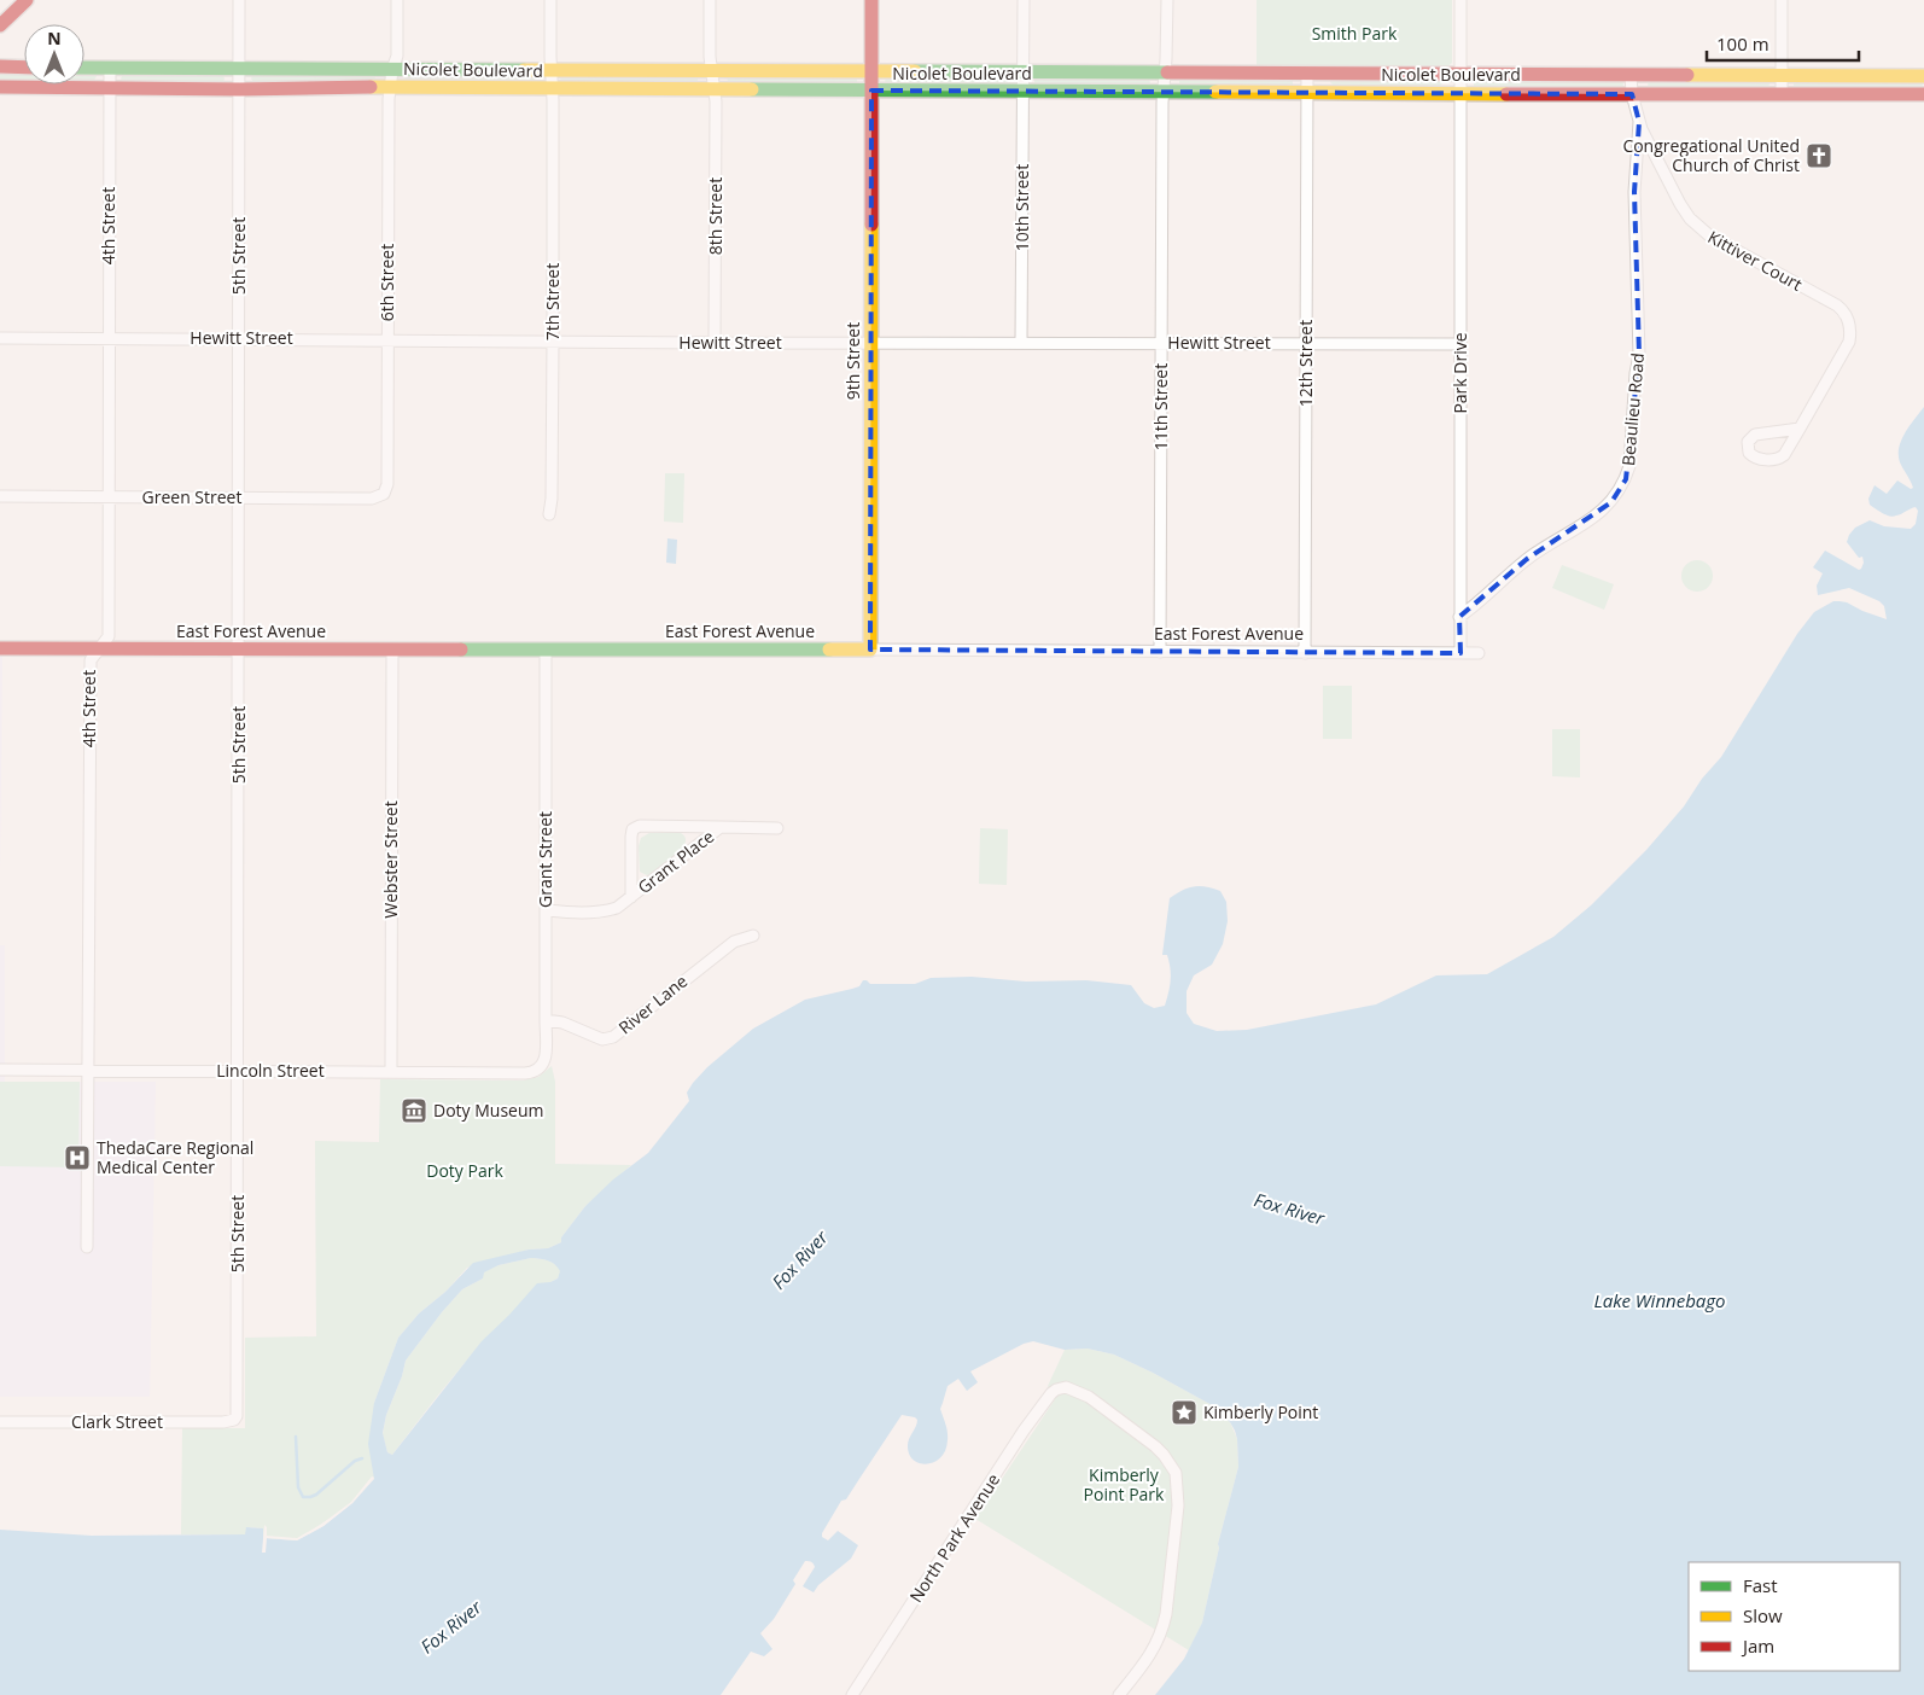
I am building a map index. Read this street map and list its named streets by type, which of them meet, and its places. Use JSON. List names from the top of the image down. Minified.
{"streets":{"street":["Nicolet Boulevard","10th Street","8th Street","4th Street","5th Street","Kittiver Court","6th Street","7th Street","Hewitt Street","9th Street","12th Street","Park Drive","11th Street","Beaulieu Road","Green Street","East Forest Avenue","Webster Street","Grant Street","Grant Place","River Lane","Lincoln Street","Clark Street","North Park Avenue"]},"crossings":[["Nicolet Boulevard","10th Street"],["Nicolet Boulevard","8th Street"],["Nicolet Boulevard","4th Street"],["Nicolet Boulevard","5th Street"],["Nicolet Boulevard","Kittiver Court"],["Nicolet Boulevard","6th Street"],["Nicolet Boulevard","7th Street"],["Nicolet Boulevard","9th Street"],["Nicolet Boulevard","12th Street"],["Nicolet Boulevard","Park Drive"],["Nicolet Boulevard","11th Street"],["10th Street","Hewitt Street"],["8th Street","Hewitt Street"],["4th Street","Hewitt Street"],["4th Street","Green Street"],["4th Street","East Forest Avenue"],["4th Street","Lincoln Street"],["5th Street","Hewitt Street"],["5th Street","Green Street"],["5th Street","East Forest Avenue"],["5th Street","Lincoln Street"],["5th Street","Clark Street"],["Kittiver Court","Beaulieu Road"],["6th Street","Hewitt Street"],["6th Street","Green Street"],["7th Street","Hewitt Street"],["Hewitt Street","9th Street"],["Hewitt Street","12th Street"],["Hewitt Street","Park Drive"],["Hewitt Street","11th Street"],["9th Street","East Forest Avenue"],["12th Street","East Forest Avenue"],["Park Drive","Beaulieu Road"],["Park Drive","East Forest Avenue"],["11th Street","East Forest Avenue"],["East Forest Avenue","Webster Street"],["East Forest Avenue","Grant Street"],["Webster Street","Lincoln Street"],["Grant Street","Grant Place"],["Grant Street","River Lane"],["Grant Street","Lincoln Street"]],"water":["Fox River","Lake Winnebago"],"parks":["Smith Park","Doty Park","Kimberly Point Park"],"places":{"church":["Congregational United Church of Christ"],"museum":["Doty Museum"],"hospital":["ThedaCare Regional Medical Center"],"place":["Kimberly Point"]},"legend":["Fast","Slow","Jam"],"scale_bar":"100 m","north":"top"}
